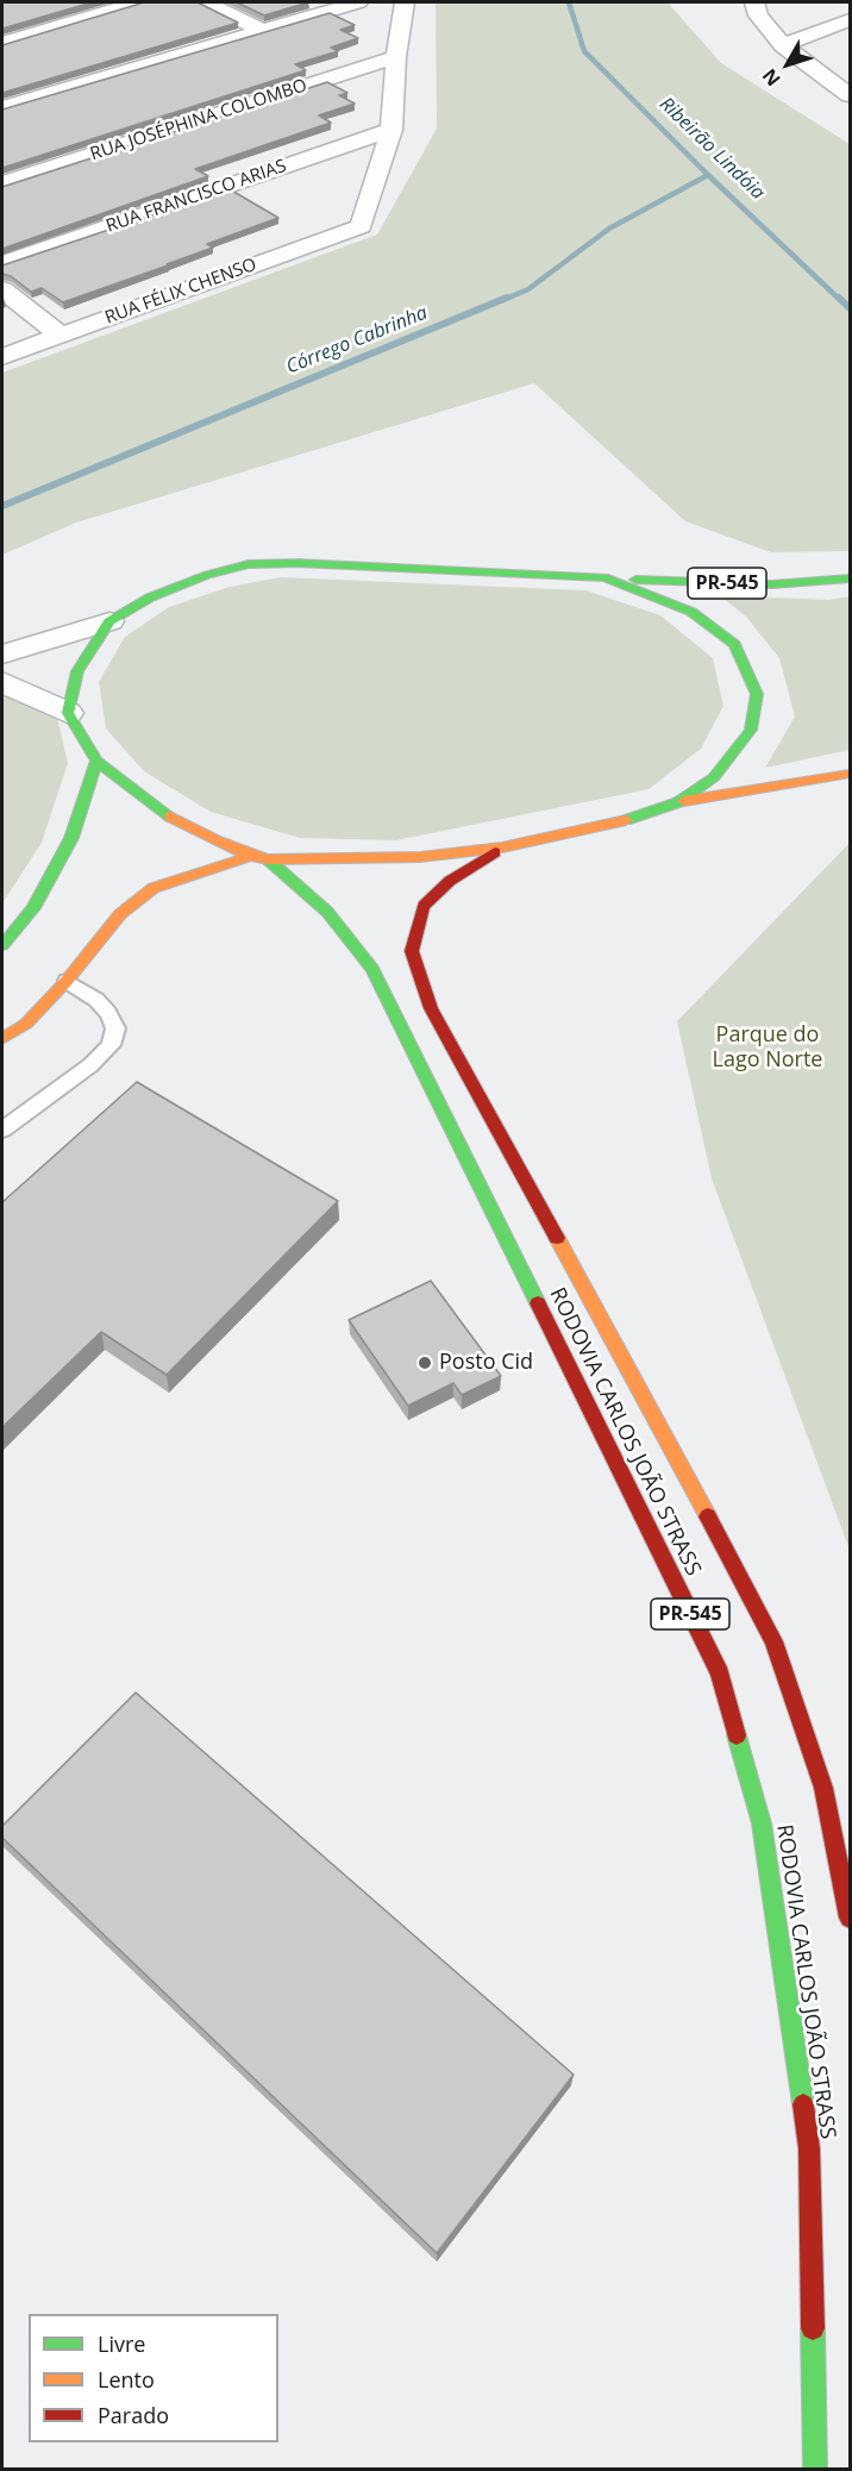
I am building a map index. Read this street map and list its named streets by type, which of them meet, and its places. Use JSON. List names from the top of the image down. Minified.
{"streets":{"main road":["PR-545","RODOVIA CARLOS JOÃO STRASS"],"street":["RUA JOSÉPHINA COLOMBO","RUA FRANCISCO ARIAS","RUA FÉLIX CHENSO"]},"crossings":[["RUA FRANCISCO ARIAS","RUA FÉLIX CHENSO"]],"water":["Ribeirão Lindóia","Córrego Cabrinha"],"parks":["Parque do Lago Norte"],"places":["Posto Cid"],"legend":["Livre","Lento","Parado"],"north":"bottom left"}
